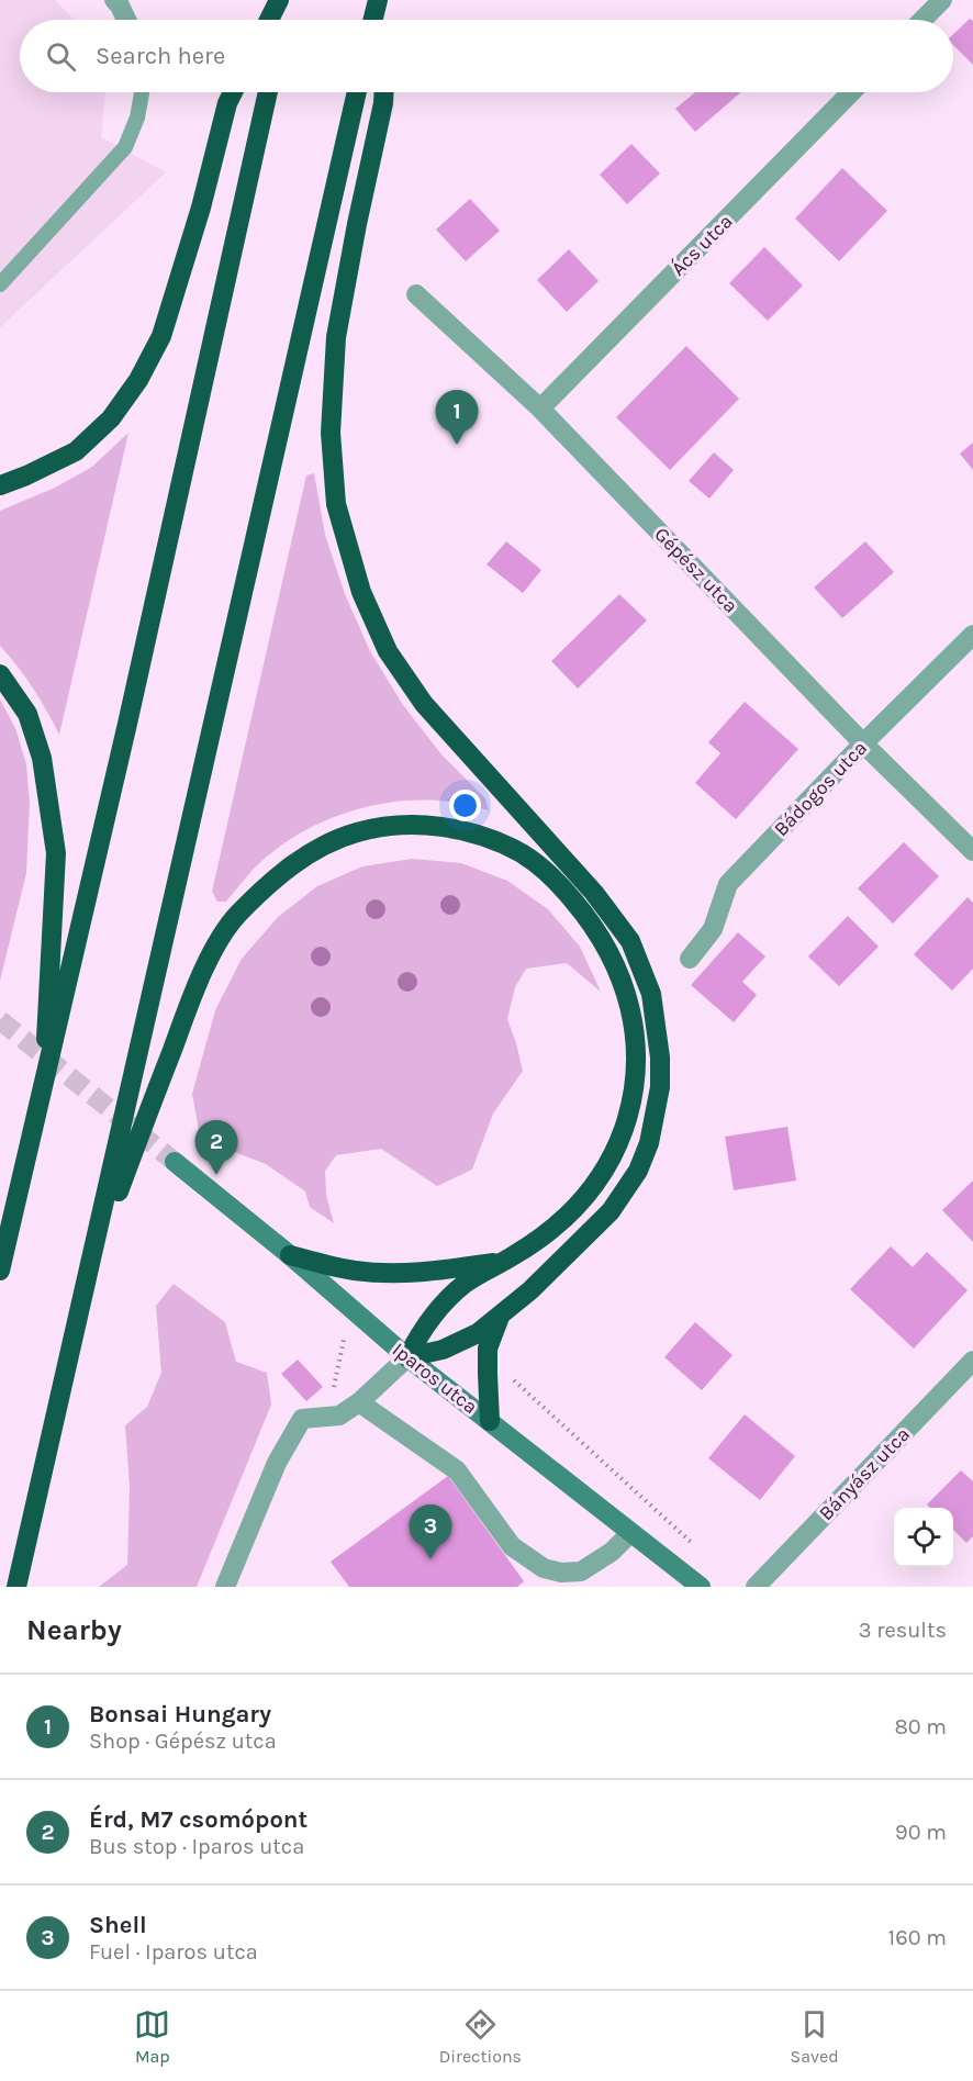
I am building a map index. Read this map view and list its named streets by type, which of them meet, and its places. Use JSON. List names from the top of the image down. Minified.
{"streets":{"street":["Ács utca","Gépész utca","Bádogos utca","Iparos utca","Bányász utca"]},"crossings":[["Ács utca","Gépész utca"],["Gépész utca","Bádogos utca"]],"page":{"search":"Search here","pins":["1","2","3"],"heading":["Nearby","3 results"],"list":[{"mark":"1","name":"Bonsai Hungary","note":"Shop · Gépész utca","value":"80 m"},{"mark":"2","name":"Érd, M7 csomópont","note":"Bus stop · Iparos utca","value":"90 m"},{"mark":"3","name":"Shell","note":"Fuel · Iparos utca","value":"160 m"}],"nav":["Map","Directions","Saved"]}}
